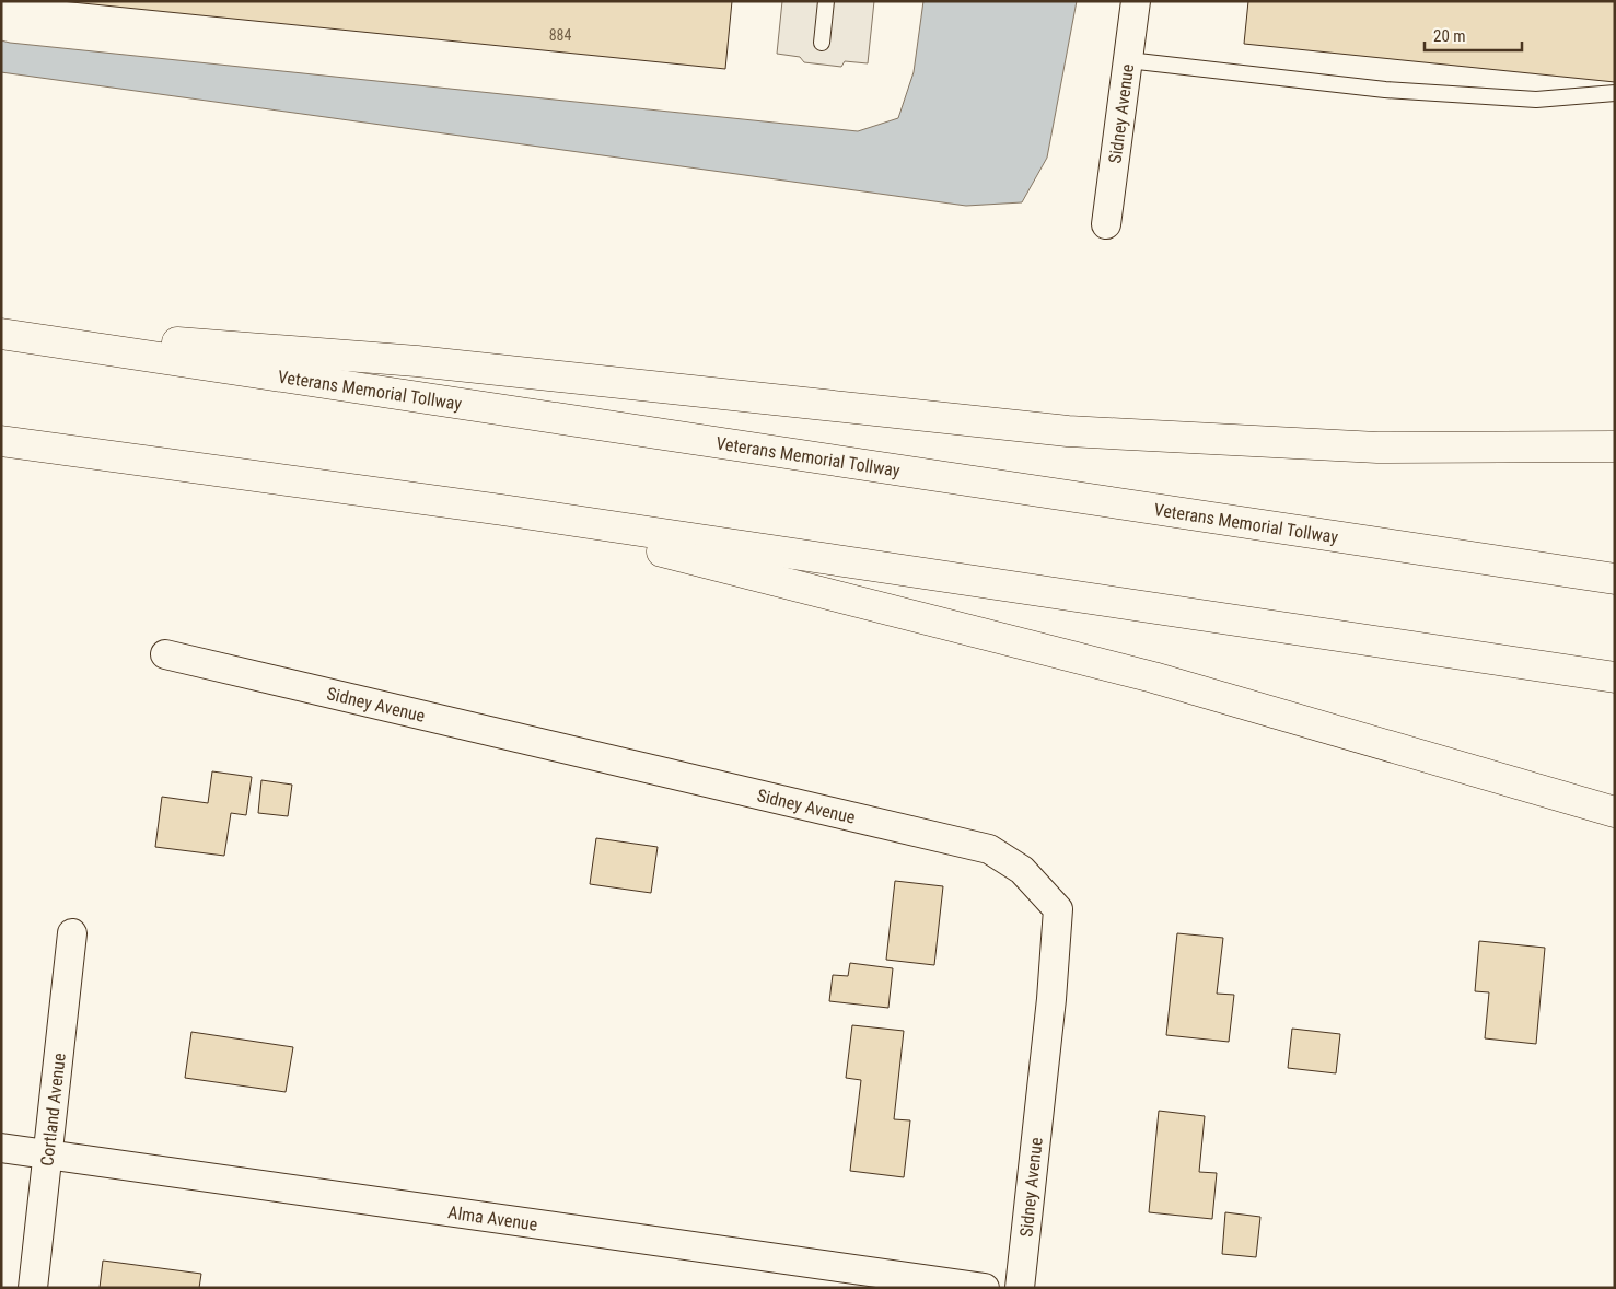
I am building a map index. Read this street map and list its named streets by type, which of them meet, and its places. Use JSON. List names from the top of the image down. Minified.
{"streets":{"highway":["Veterans Memorial Tollway"],"street":["Sidney Avenue","Cortland Avenue","Alma Avenue"]},"crossings":[["Cortland Avenue","Alma Avenue"]],"house_numbers":["884"],"scale_bar":"20 m"}
